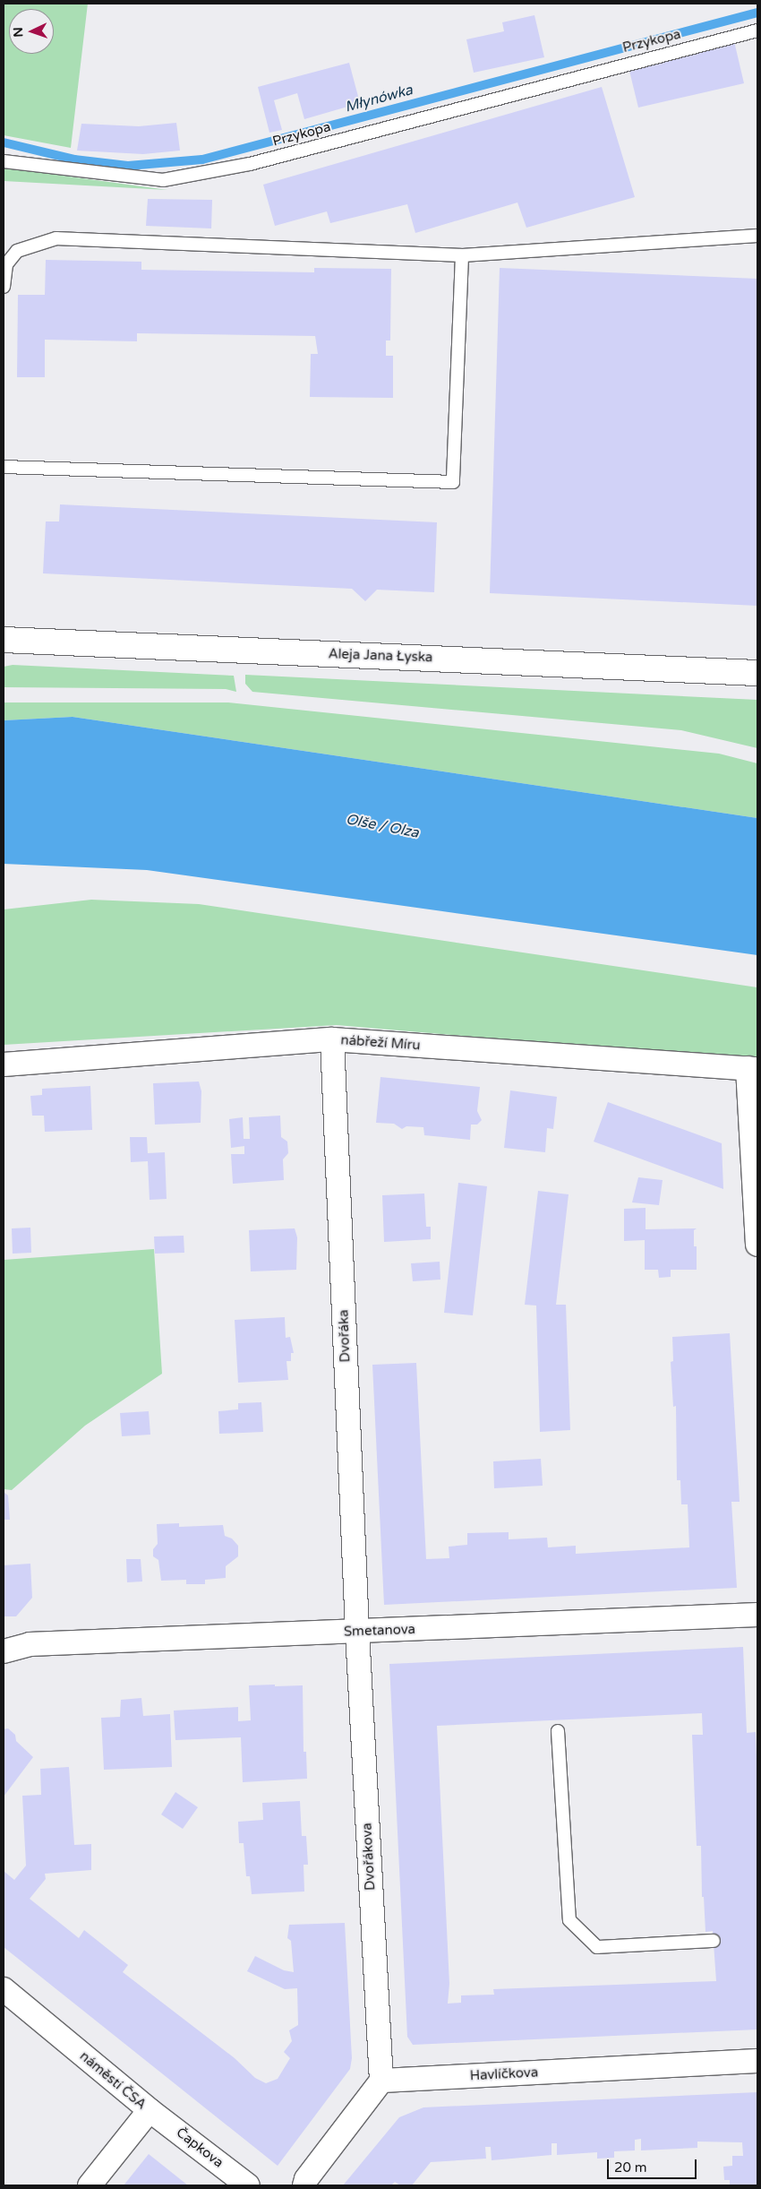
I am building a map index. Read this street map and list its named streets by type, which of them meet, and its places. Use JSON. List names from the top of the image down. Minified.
{"streets":{"street":["Aleja Jana Łyska","nábřeží Míru","Dvořáka","Smetanova","Dvořákova","Havlíčkova","náměstí ČSA","Čapkova"],"lane":["Przykopa"]},"crossings":[["nábřeží Míru","Dvořáka"],["Dvořáka","Smetanova"],["Dvořáka","Dvořákova"],["Smetanova","Dvořákova"],["Dvořákova","Havlíčkova"],["náměstí ČSA","Čapkova"]],"water":["Młynówka","Olše / Olza"],"scale_bar":"20 m","north":"left"}
